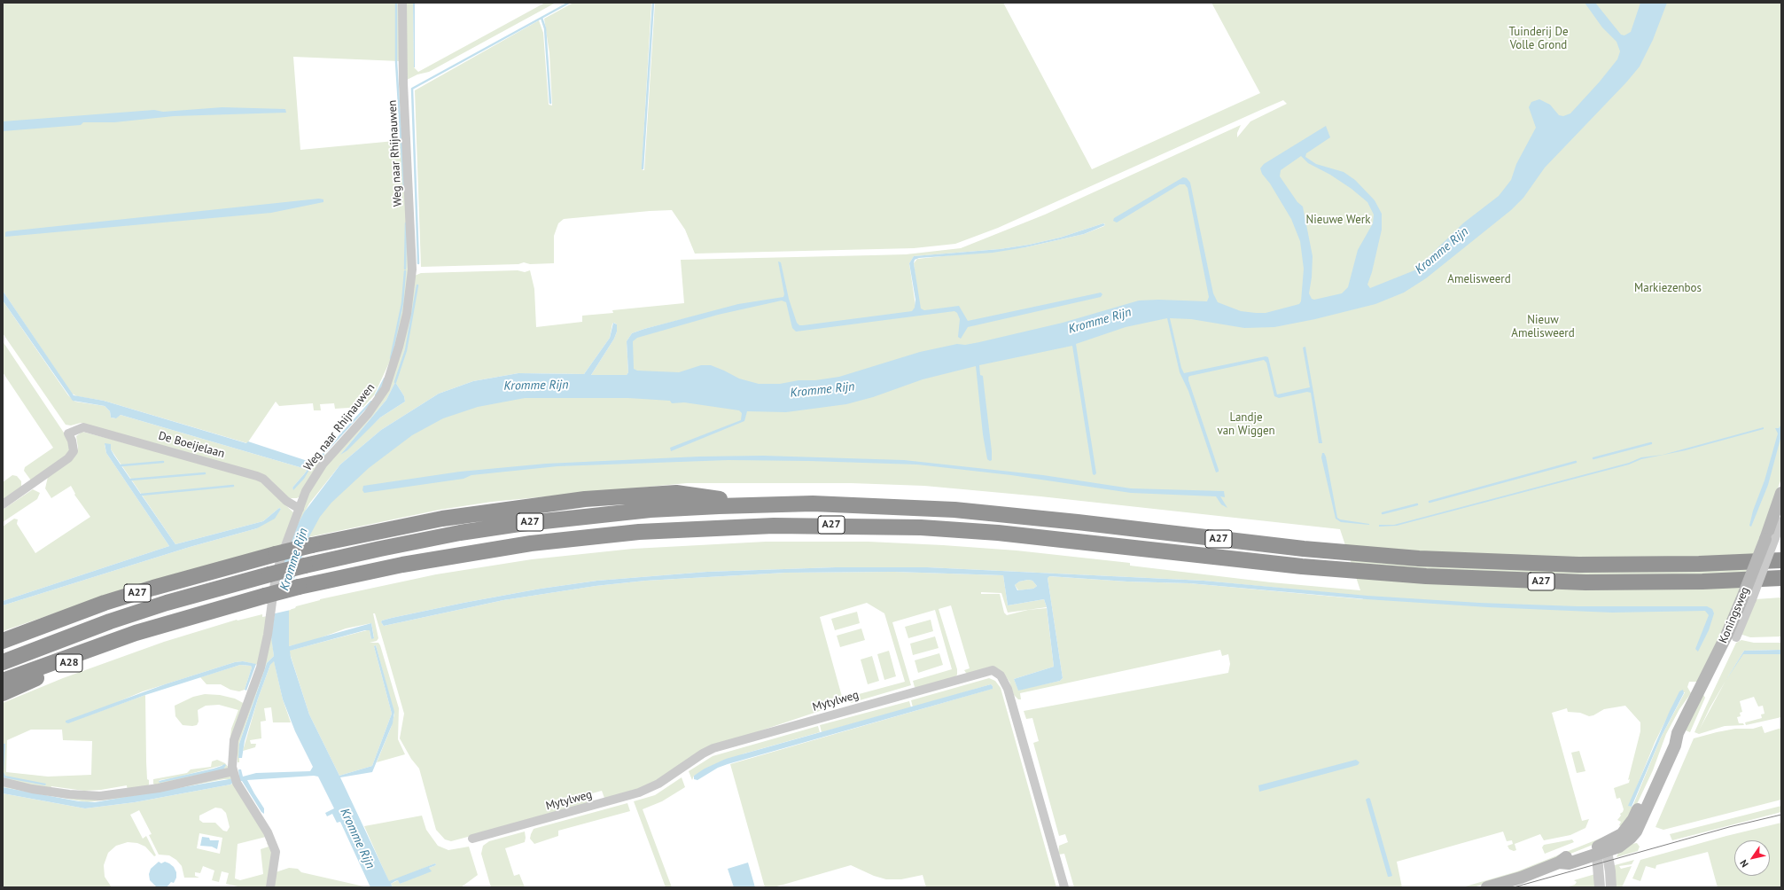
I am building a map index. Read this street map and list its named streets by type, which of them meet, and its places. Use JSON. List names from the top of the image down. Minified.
{"streets":{"highway":["A27","A28"],"main road":["Koningsweg"],"street":["Weg naar Rhijnauwen","De Boeijelaan","Mytylweg"]},"crossings":[["Weg naar Rhijnauwen","De Boeijelaan"],["A27","A28"]],"water":["Kromme Rijn"],"parks":["Tuinderij De Volle Grond","Nieuwe Werk","Amelisweerd","Markiezenbos","Nieuw Amelisweerd","Landje van Wiggen"],"north":"bottom left"}
